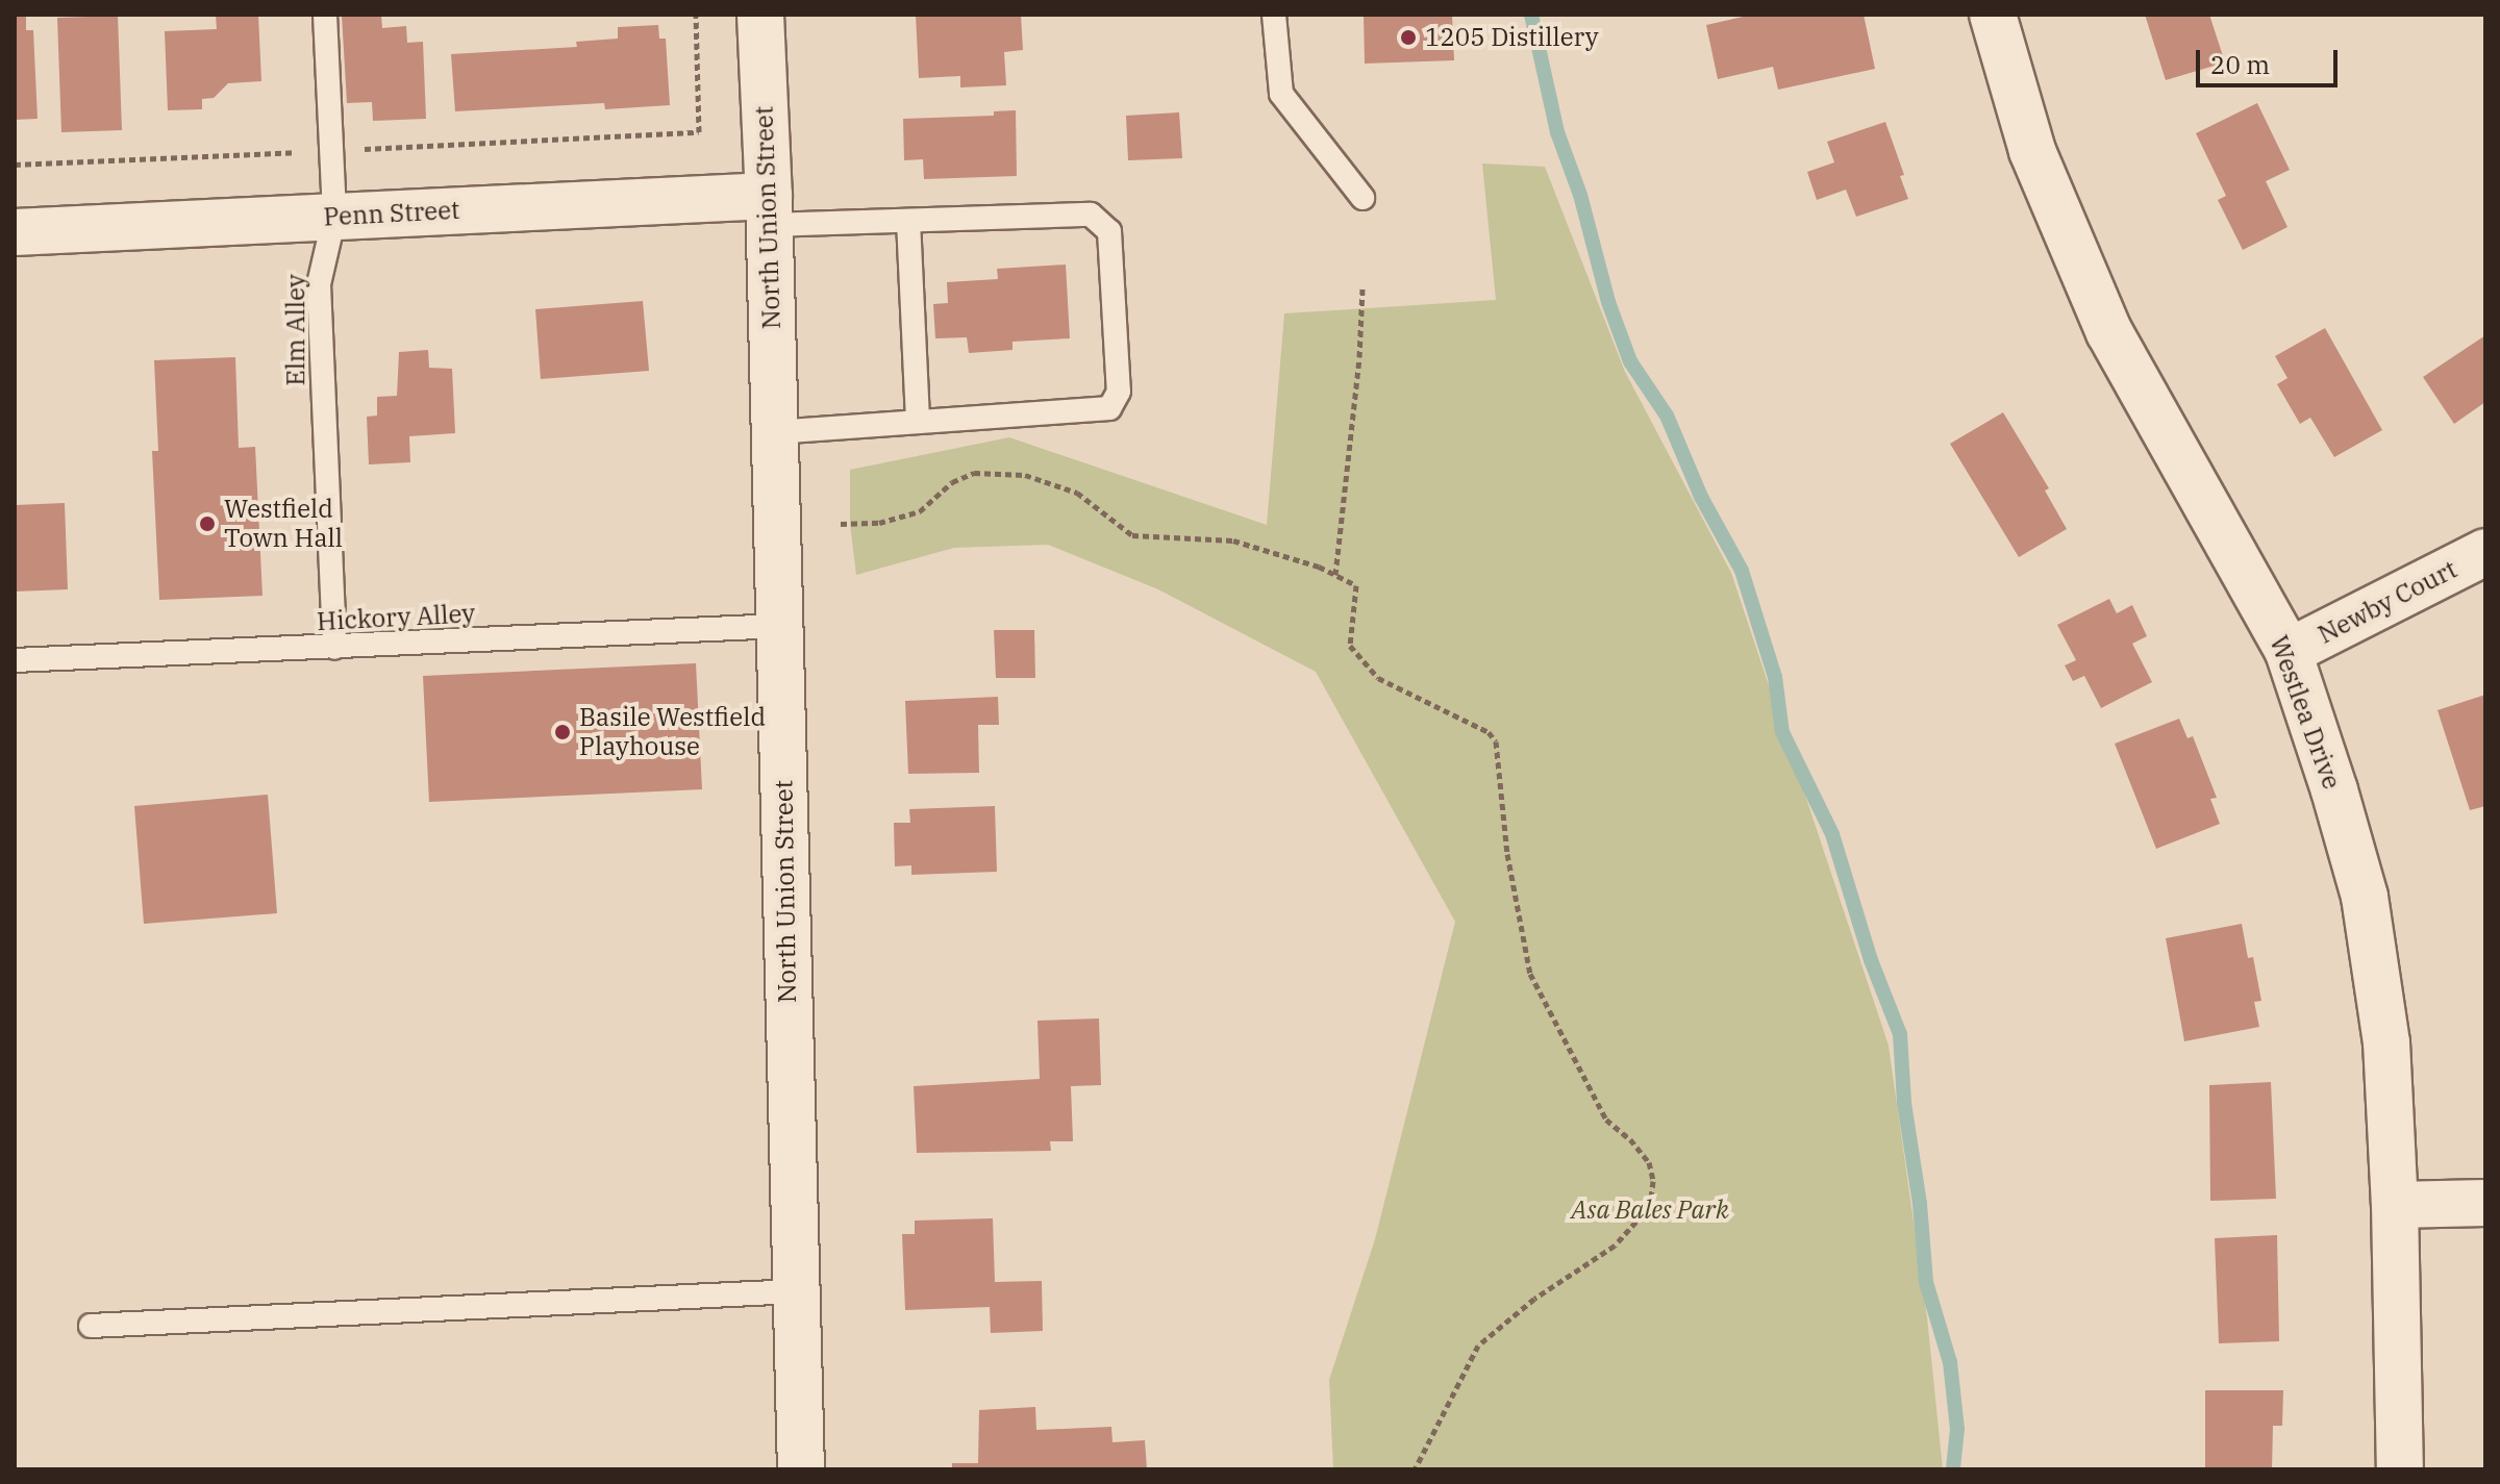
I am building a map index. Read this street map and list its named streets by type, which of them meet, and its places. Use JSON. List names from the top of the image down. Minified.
{"streets":{"street":["Penn Street","North Union Street","Newby Court","Westlea Drive"],"lane":["Elm Alley","Hickory Alley"]},"crossings":[["Penn Street","North Union Street"],["Penn Street","Elm Alley"],["North Union Street","Hickory Alley"],["Elm Alley","Hickory Alley"],["Newby Court","Westlea Drive"]],"parks":["Asa Bales Park"],"places":["1205 Distillery","Westfield Town Hall","Basile Westfield Playhouse"],"scale_bar":"20 m"}
